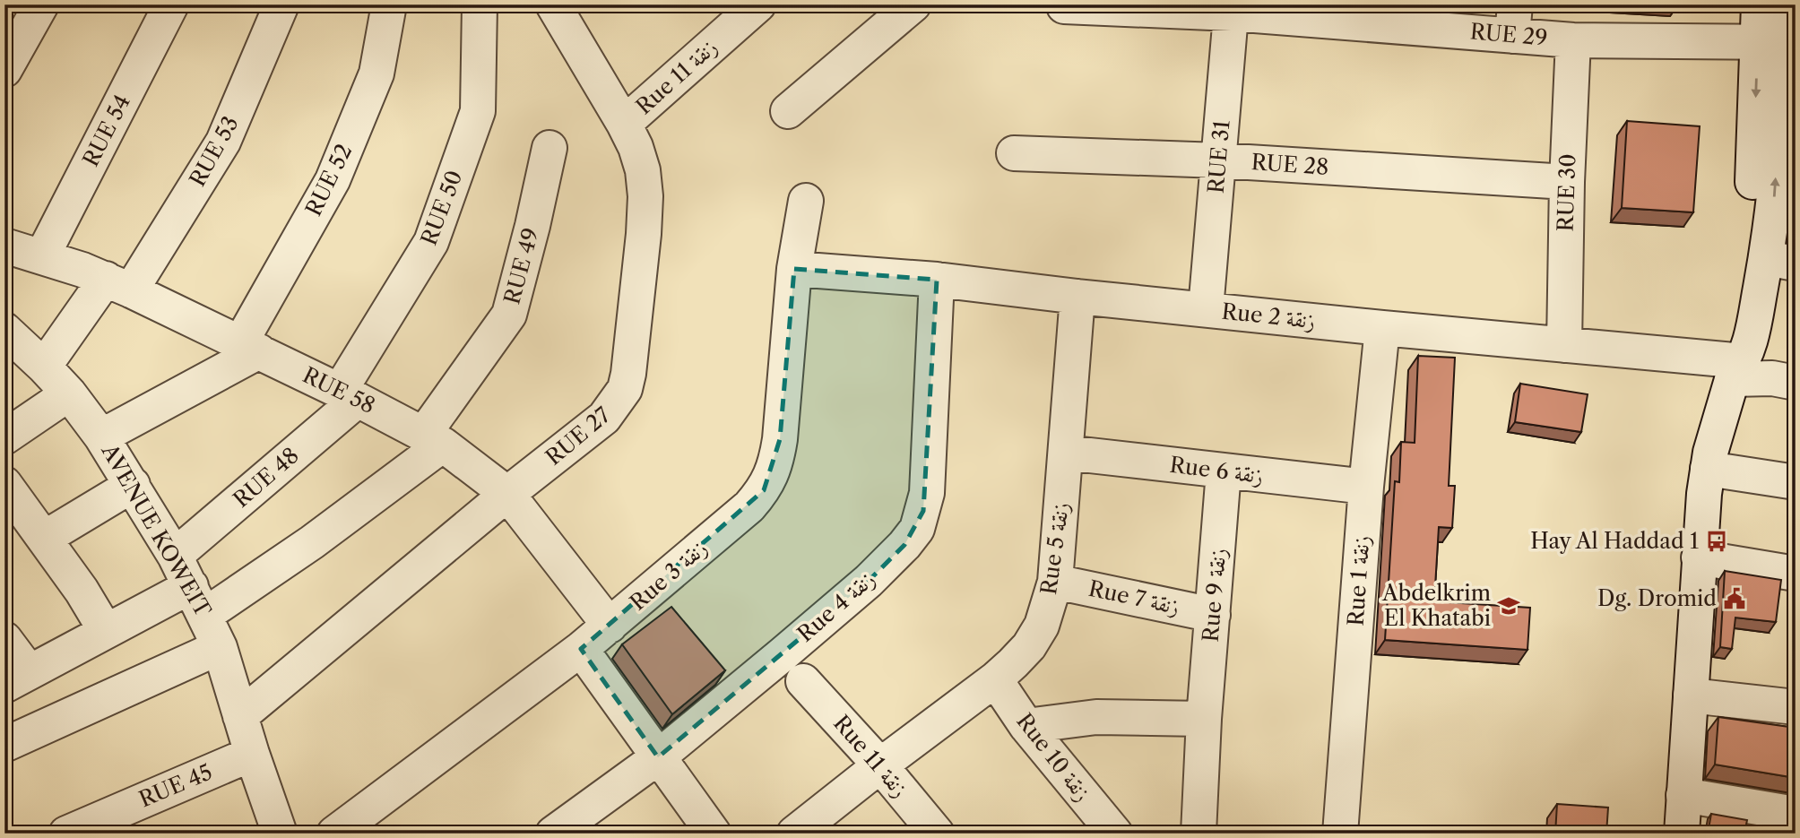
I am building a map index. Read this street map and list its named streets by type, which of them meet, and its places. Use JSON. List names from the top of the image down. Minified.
{"streets":{"street":["RUE 29","Rue 11 زنقة","RUE 54","RUE 53","RUE 31","RUE 28","RUE 52","RUE 30","RUE 50","RUE 49","Rue 2 زنقة","RUE 58","RUE 27","Rue 6 زنقة","RUE 48","AVENUE KOWEIT","Rue 5 زنقة","Rue 3 زنقة","Rue 1 زنقة","Rue 9 زنقة","Rue 7 زنقة","Rue 4 زنقة","Rue 10 زنقة","RUE 45"]},"crossings":[["RUE 29","RUE 31"],["RUE 29","RUE 30"],["Rue 11 زنقة","RUE 27"],["Rue 11 زنقة","Rue 5 زنقة"],["RUE 54","RUE 58"],["RUE 53","RUE 58"],["RUE 53","AVENUE KOWEIT"],["RUE 31","RUE 28"],["RUE 31","Rue 2 زنقة"],["RUE 28","RUE 30"],["RUE 52","RUE 58"],["RUE 30","Rue 2 زنقة"],["RUE 50","RUE 58"],["RUE 50","RUE 48"],["RUE 49","RUE 58"],["RUE 49","AVENUE KOWEIT"],["Rue 2 زنقة","Rue 5 زنقة"],["Rue 2 زنقة","Rue 3 زنقة"],["Rue 2 زنقة","Rue 1 زنقة"],["Rue 2 زنقة","Rue 4 زنقة"],["RUE 58","RUE 27"],["RUE 58","RUE 48"],["RUE 58","Rue 3 زنقة"],["RUE 27","AVENUE KOWEIT"],["Rue 6 زنقة","Rue 5 زنقة"],["Rue 6 زنقة","Rue 1 زنقة"],["Rue 6 زنقة","Rue 9 زنقة"],["RUE 48","AVENUE KOWEIT"],["AVENUE KOWEIT","RUE 45"],["Rue 5 زنقة","Rue 7 زنقة"],["Rue 5 زنقة","Rue 10 زنقة"],["Rue 9 زنقة","Rue 7 زنقة"]],"places":{"bus stop":["Hay Al Haddad 1"],"public building":["Dg. Dromid"],"school or university":["Abdelkrim El Khatabi"]}}
